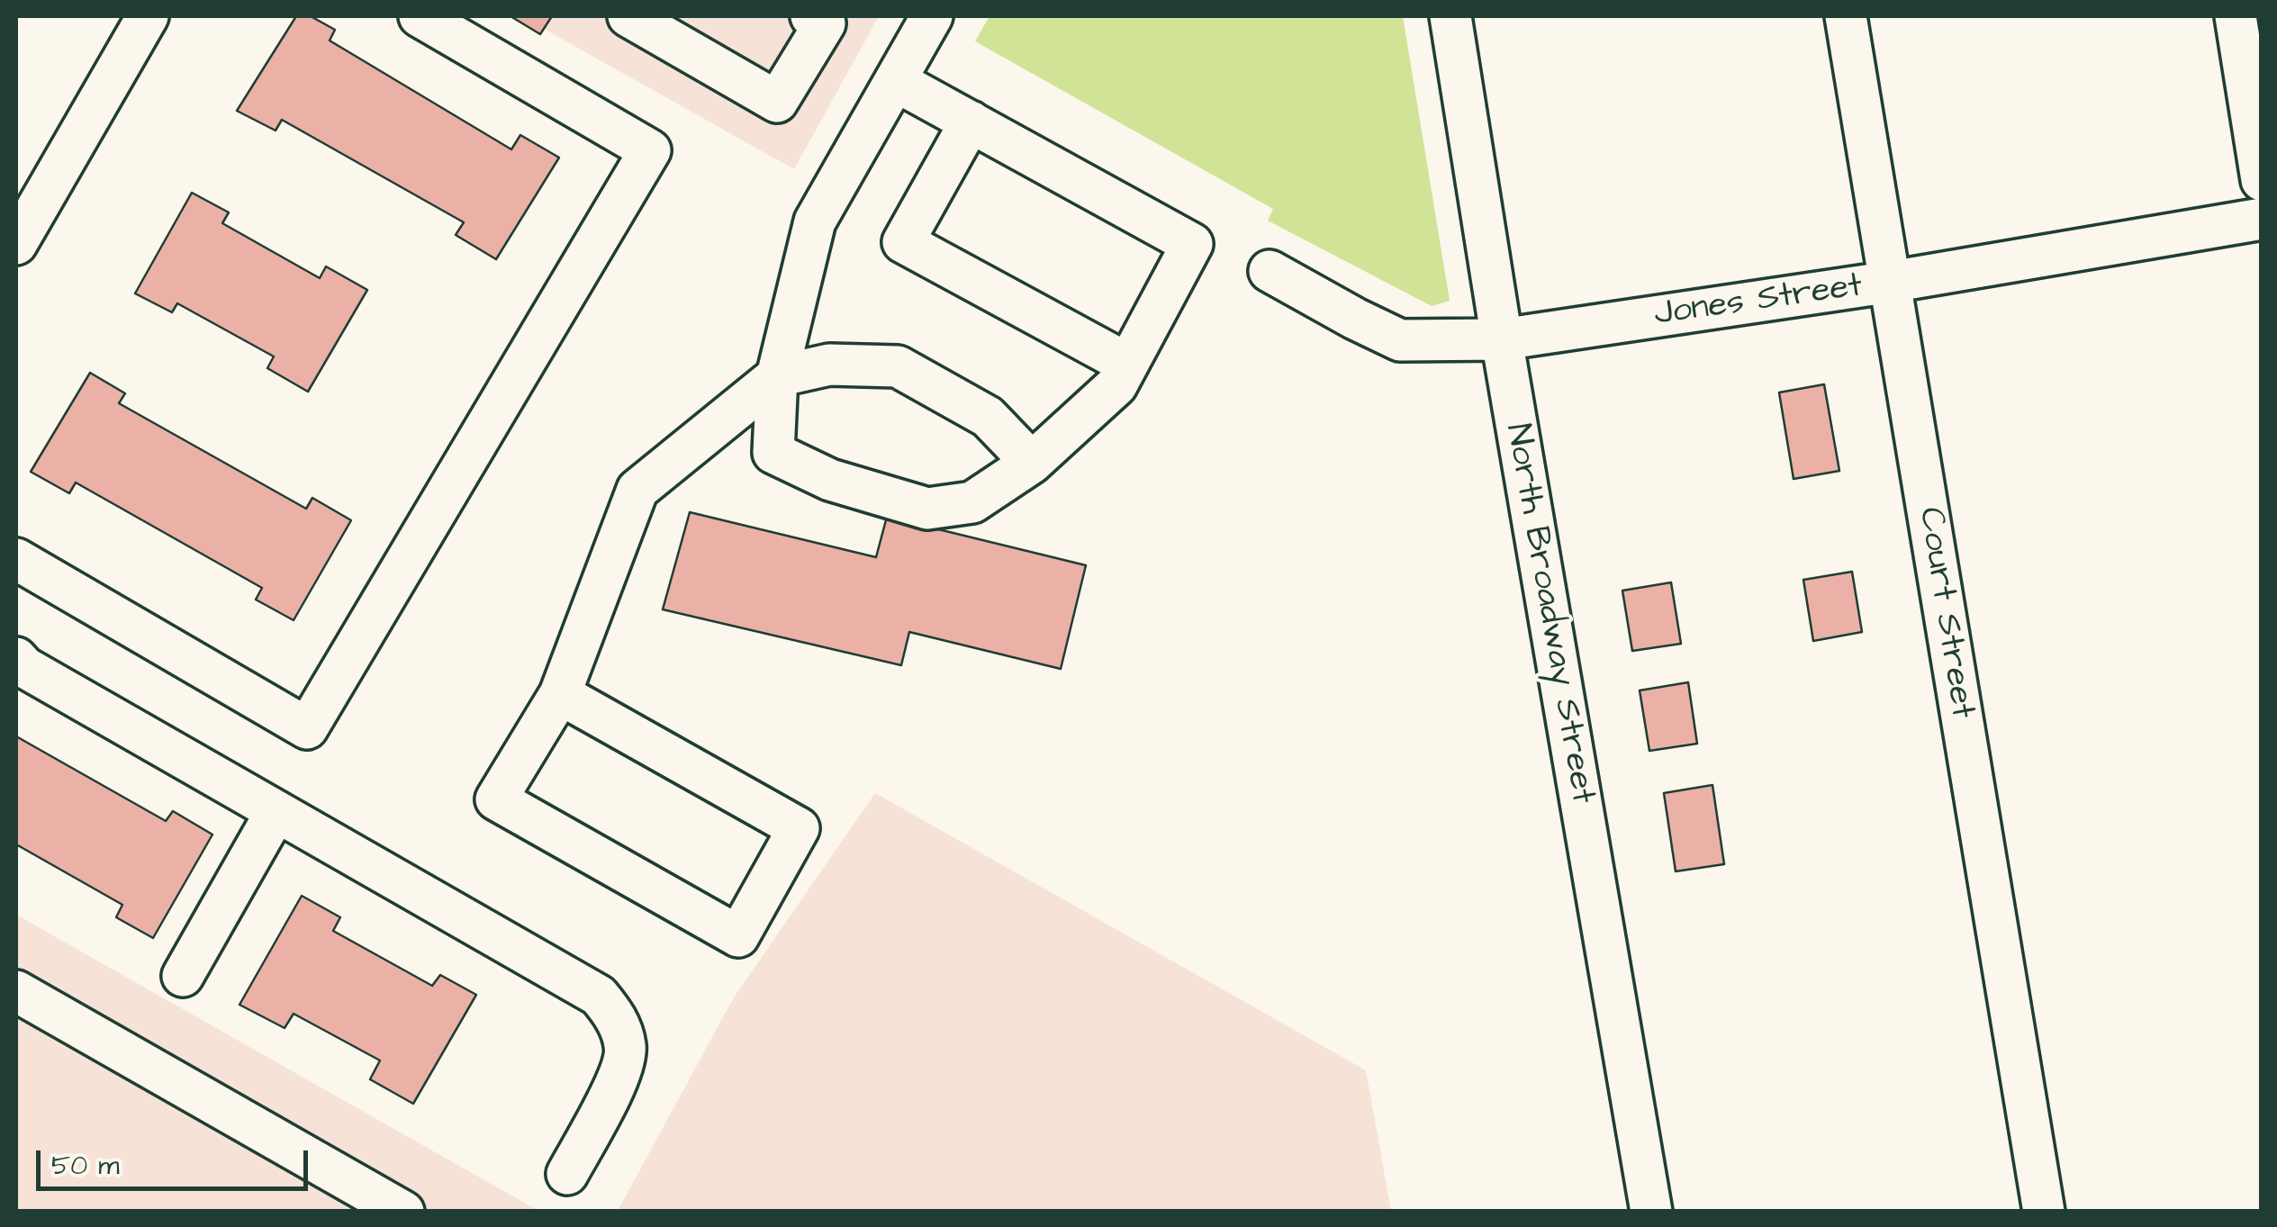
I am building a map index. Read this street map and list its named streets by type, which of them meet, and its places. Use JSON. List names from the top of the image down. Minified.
{"streets":{"street":["Jones Street","Court Street","North Broadway Street"]},"crossings":[["Jones Street","Court Street"],["Jones Street","North Broadway Street"]],"scale_bar":"50 m"}
